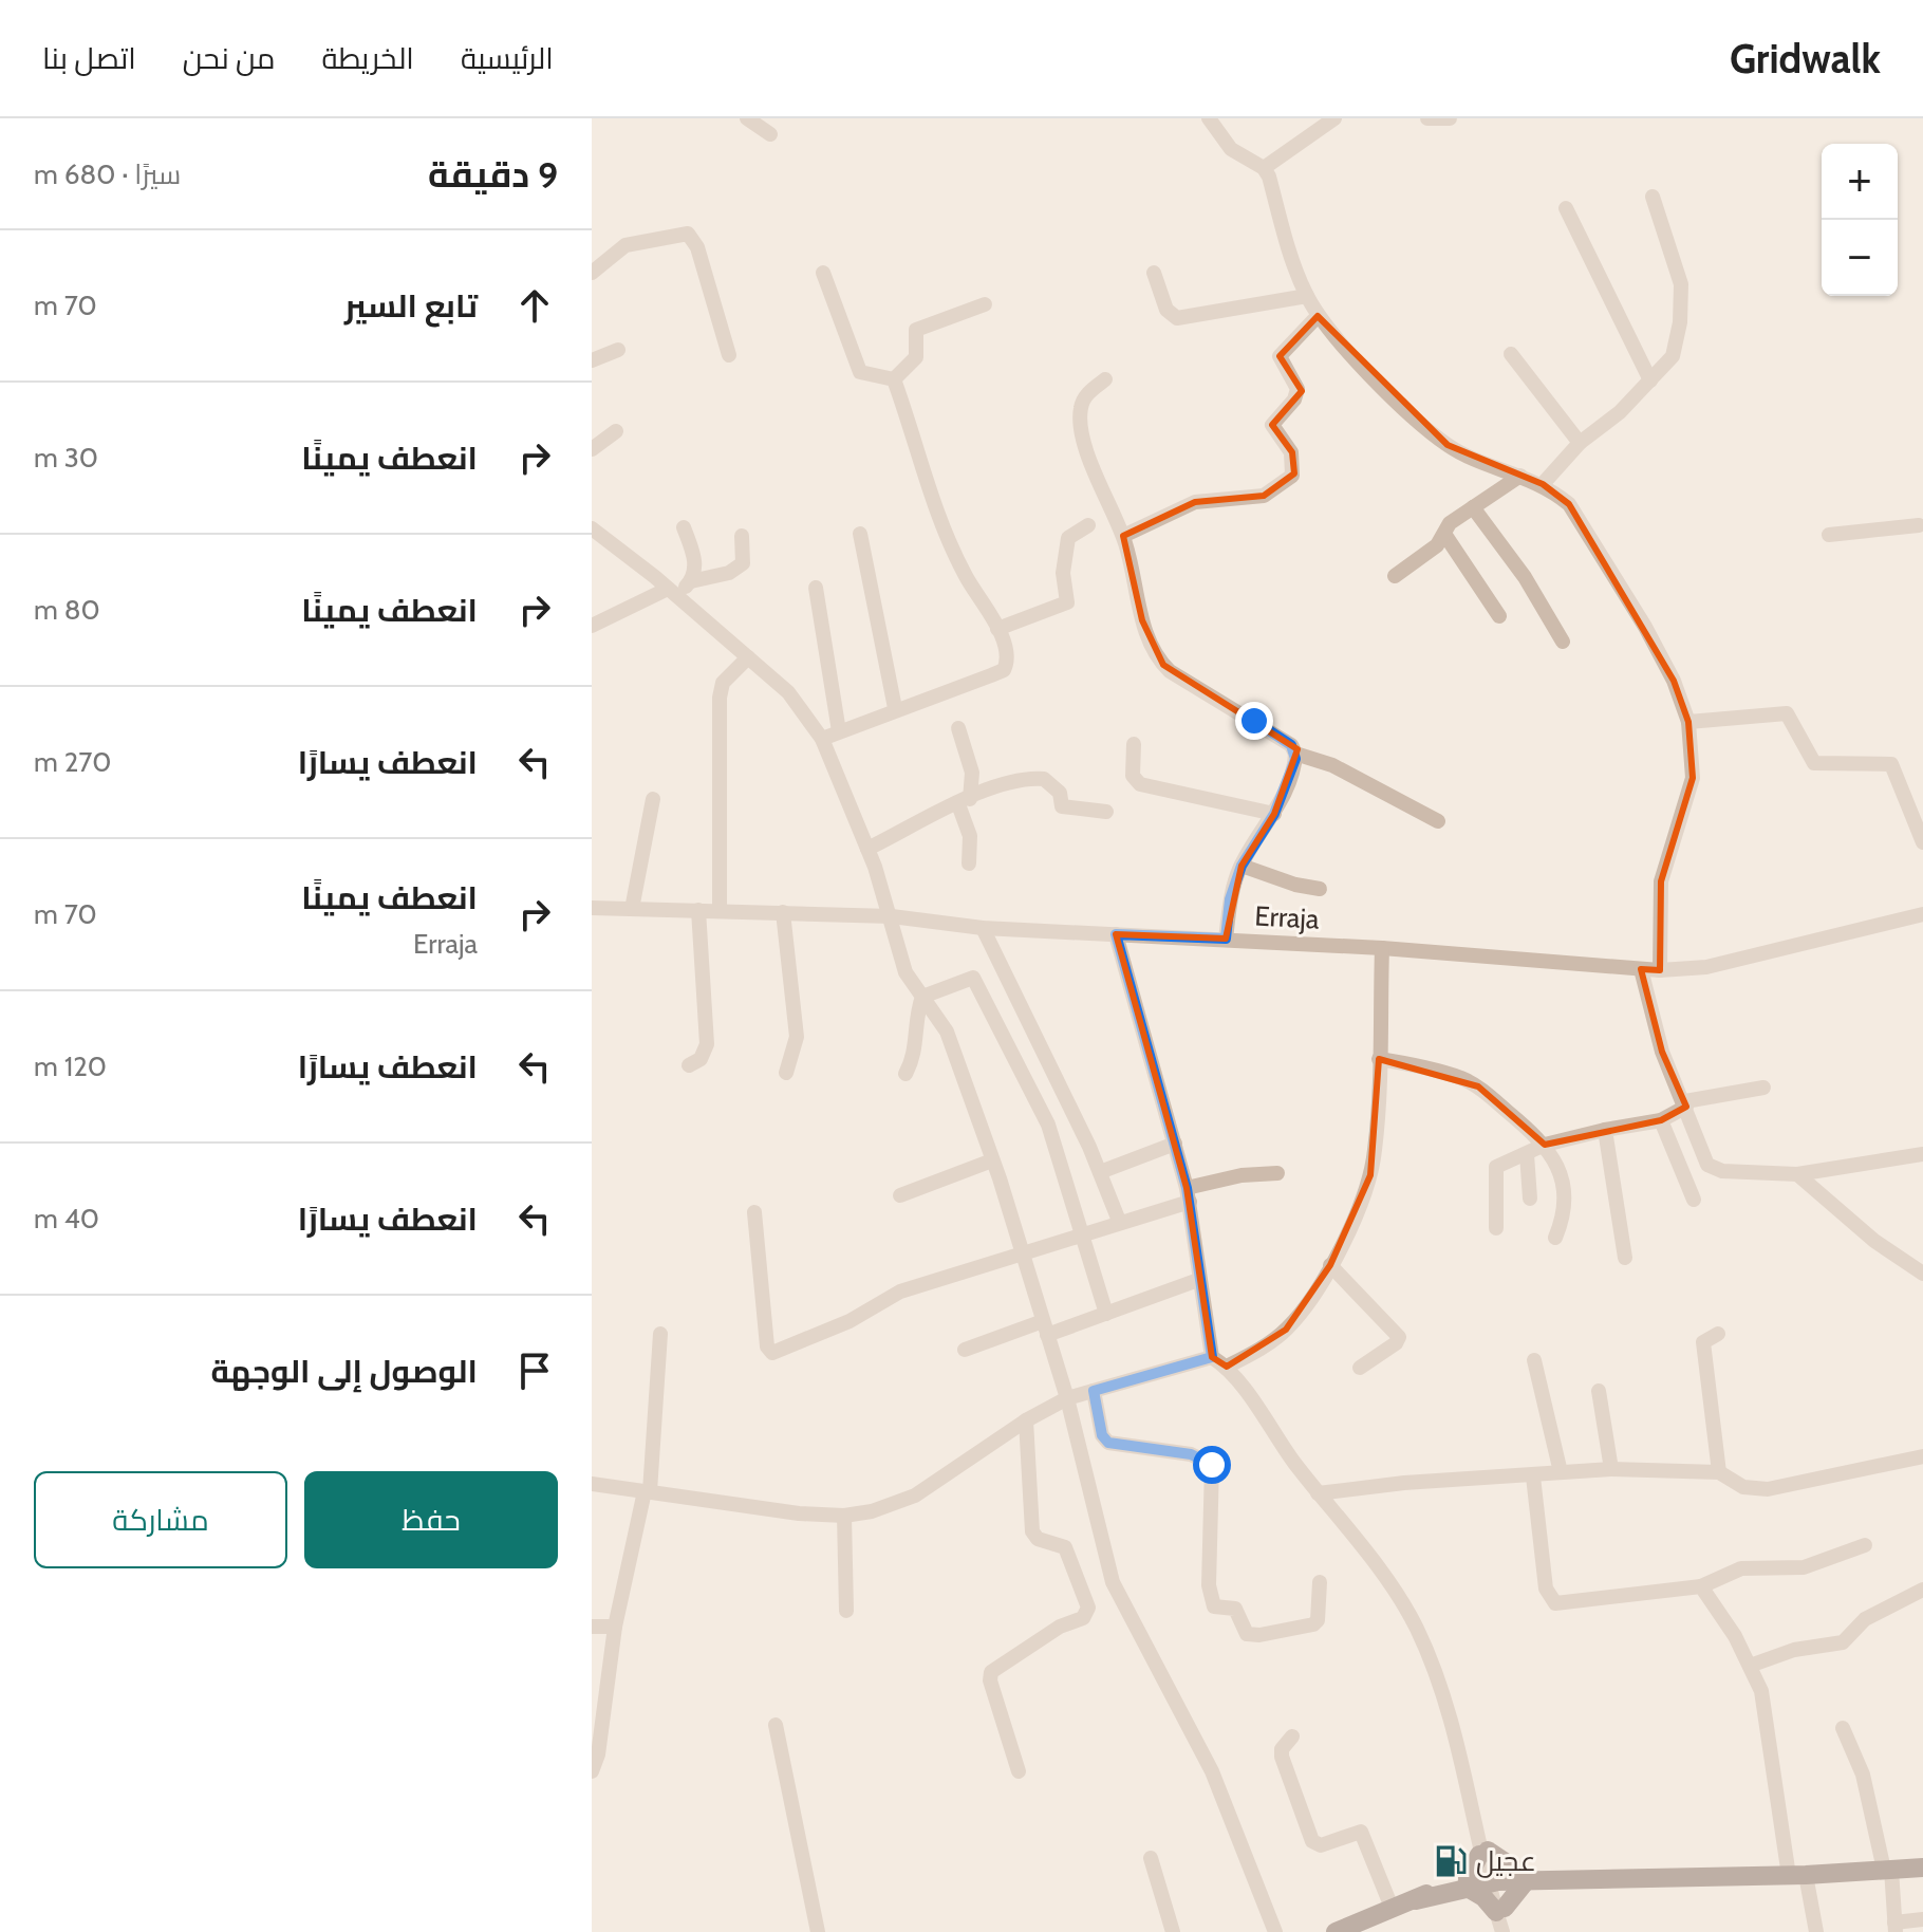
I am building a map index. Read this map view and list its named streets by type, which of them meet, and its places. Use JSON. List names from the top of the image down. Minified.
{"streets":{"street":["Erraja"]},"places":{"fuel station":["عجيل"]},"page":{"header":"Gridwalk","nav":["الرئيسية","الخريطة","من نحن","اتصل بنا"],"heading":["9 دقيقة","سيرًا · 680 m"],"map_buttons":["+","−"],"list":[["تابع السير","70 m"],["انعطف يمينًا","30 m"],["انعطف يمينًا","80 m"],["انعطف يسارًا","270 m"],["انعطف يمينًا","Erraja","70 m"],["انعطف يسارًا","120 m"],["انعطف يسارًا","40 m"],"الوصول إلى الوجهة"],"buttons":["حفظ","مشاركة"]}}
